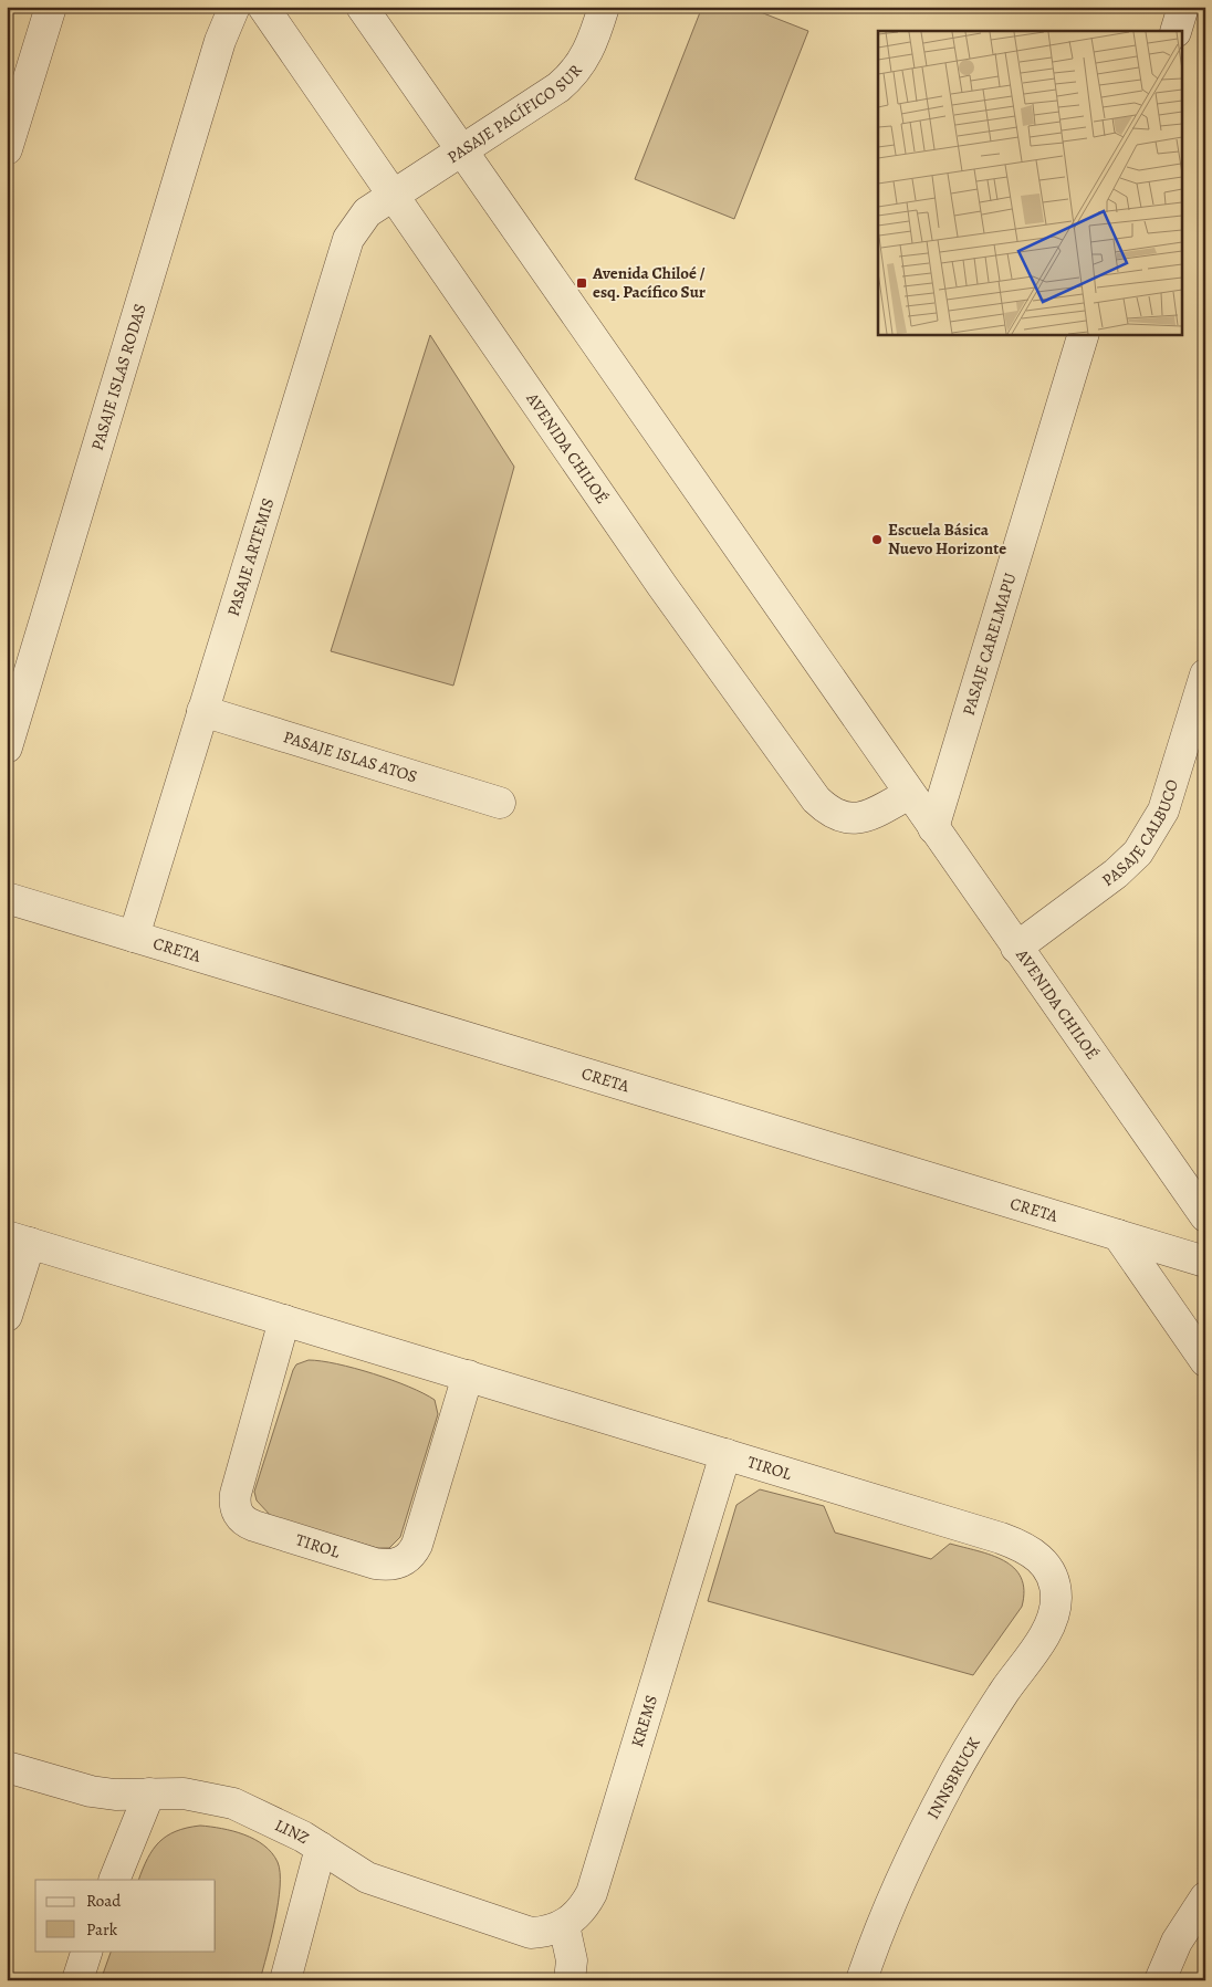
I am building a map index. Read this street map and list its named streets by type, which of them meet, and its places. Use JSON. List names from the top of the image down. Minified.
{"streets":{"street":["PASAJE PACÍFICO SUR","PASAJE ISLAS RODAS","AVENIDA CHILOÉ","PASAJE ARTEMIS","PASAJE CARELMAPU","PASAJE ISLAS ATOS","PASAJE CALBUCO","CRETA","TIROL","KREMS","INNSBRUCK","LINZ"]},"crossings":[["PASAJE PACÍFICO SUR","AVENIDA CHILOÉ"],["PASAJE PACÍFICO SUR","PASAJE ARTEMIS"],["AVENIDA CHILOÉ","PASAJE ARTEMIS"],["AVENIDA CHILOÉ","PASAJE CARELMAPU"],["AVENIDA CHILOÉ","PASAJE CALBUCO"],["PASAJE ARTEMIS","PASAJE ISLAS ATOS"],["PASAJE ARTEMIS","CRETA"],["TIROL","KREMS"],["TIROL","INNSBRUCK"],["KREMS","LINZ"]],"places":{"transit":["Avenida Chiloé / esq. Pacífico Sur"],"other":["Escuela Básica Nuevo Horizonte"]},"legend":["Road","Park"]}
